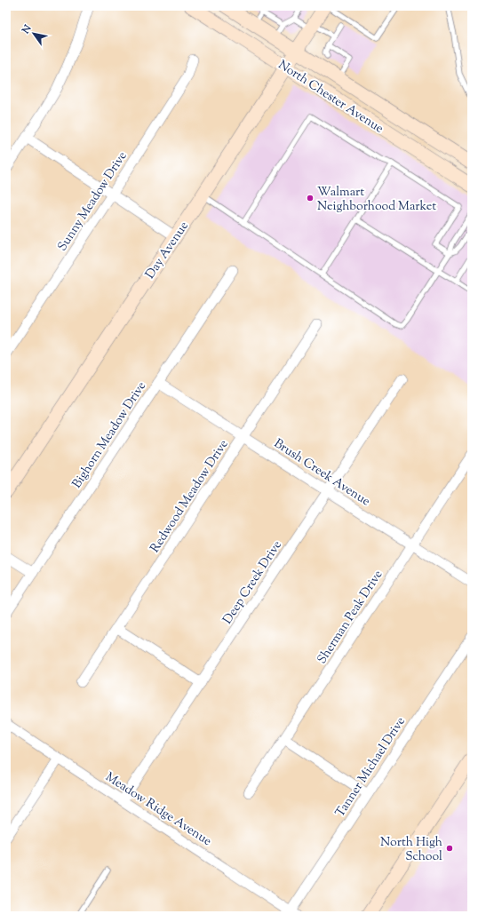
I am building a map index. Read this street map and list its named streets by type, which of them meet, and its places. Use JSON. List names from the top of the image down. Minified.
{"streets":{"street":["North Chester Avenue","Sunny Meadow Drive","Day Avenue","Bighorn Meadow Drive","Brush Creek Avenue","Redwood Meadow Drive","Deep Creek Drive","Sherman Peak Drive","Tanner Michael Drive","Meadow Ridge Avenue"]},"crossings":[["North Chester Avenue","Day Avenue"],["Bighorn Meadow Drive","Brush Creek Avenue"],["Brush Creek Avenue","Redwood Meadow Drive"],["Brush Creek Avenue","Deep Creek Drive"],["Brush Creek Avenue","Sherman Peak Drive"],["Deep Creek Drive","Meadow Ridge Avenue"],["Tanner Michael Drive","Meadow Ridge Avenue"]],"places":["Walmart Neighborhood Market","North High School"],"north":"top left"}
